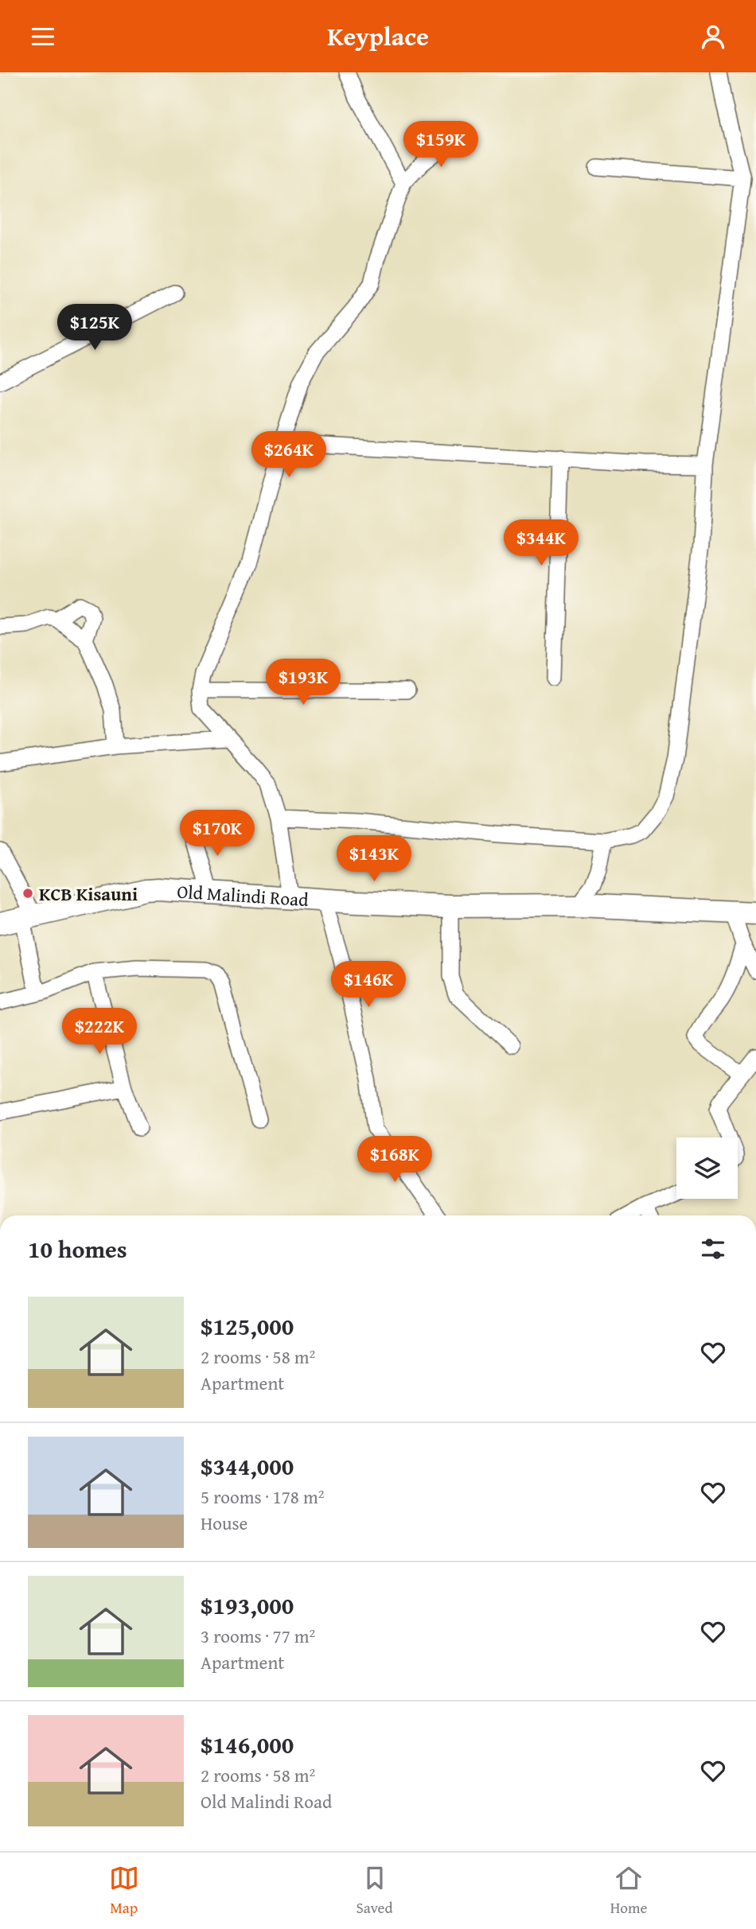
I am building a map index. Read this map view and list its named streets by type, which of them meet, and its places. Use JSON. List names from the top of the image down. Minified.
{"streets":{"main road":["Old Malindi Road"]},"places":["KCB Kisauni"],"page":{"header":"Keyplace","price":["$159K","$125K","$264K","$344K","$193K","$170K","$143K","$146K","$222K","$168K"],"heading":"10 homes","list":[{"name":"$125,000","note":"2 rooms · 58 m² · Apartment"},{"name":"$344,000","note":"5 rooms · 178 m² · House"},{"name":"$193,000","note":"3 rooms · 77 m² · Apartment"},{"name":"$146,000","note":"2 rooms · 58 m² · Old Malindi Road"}],"tabs":["Map","Saved","Home"]}}
